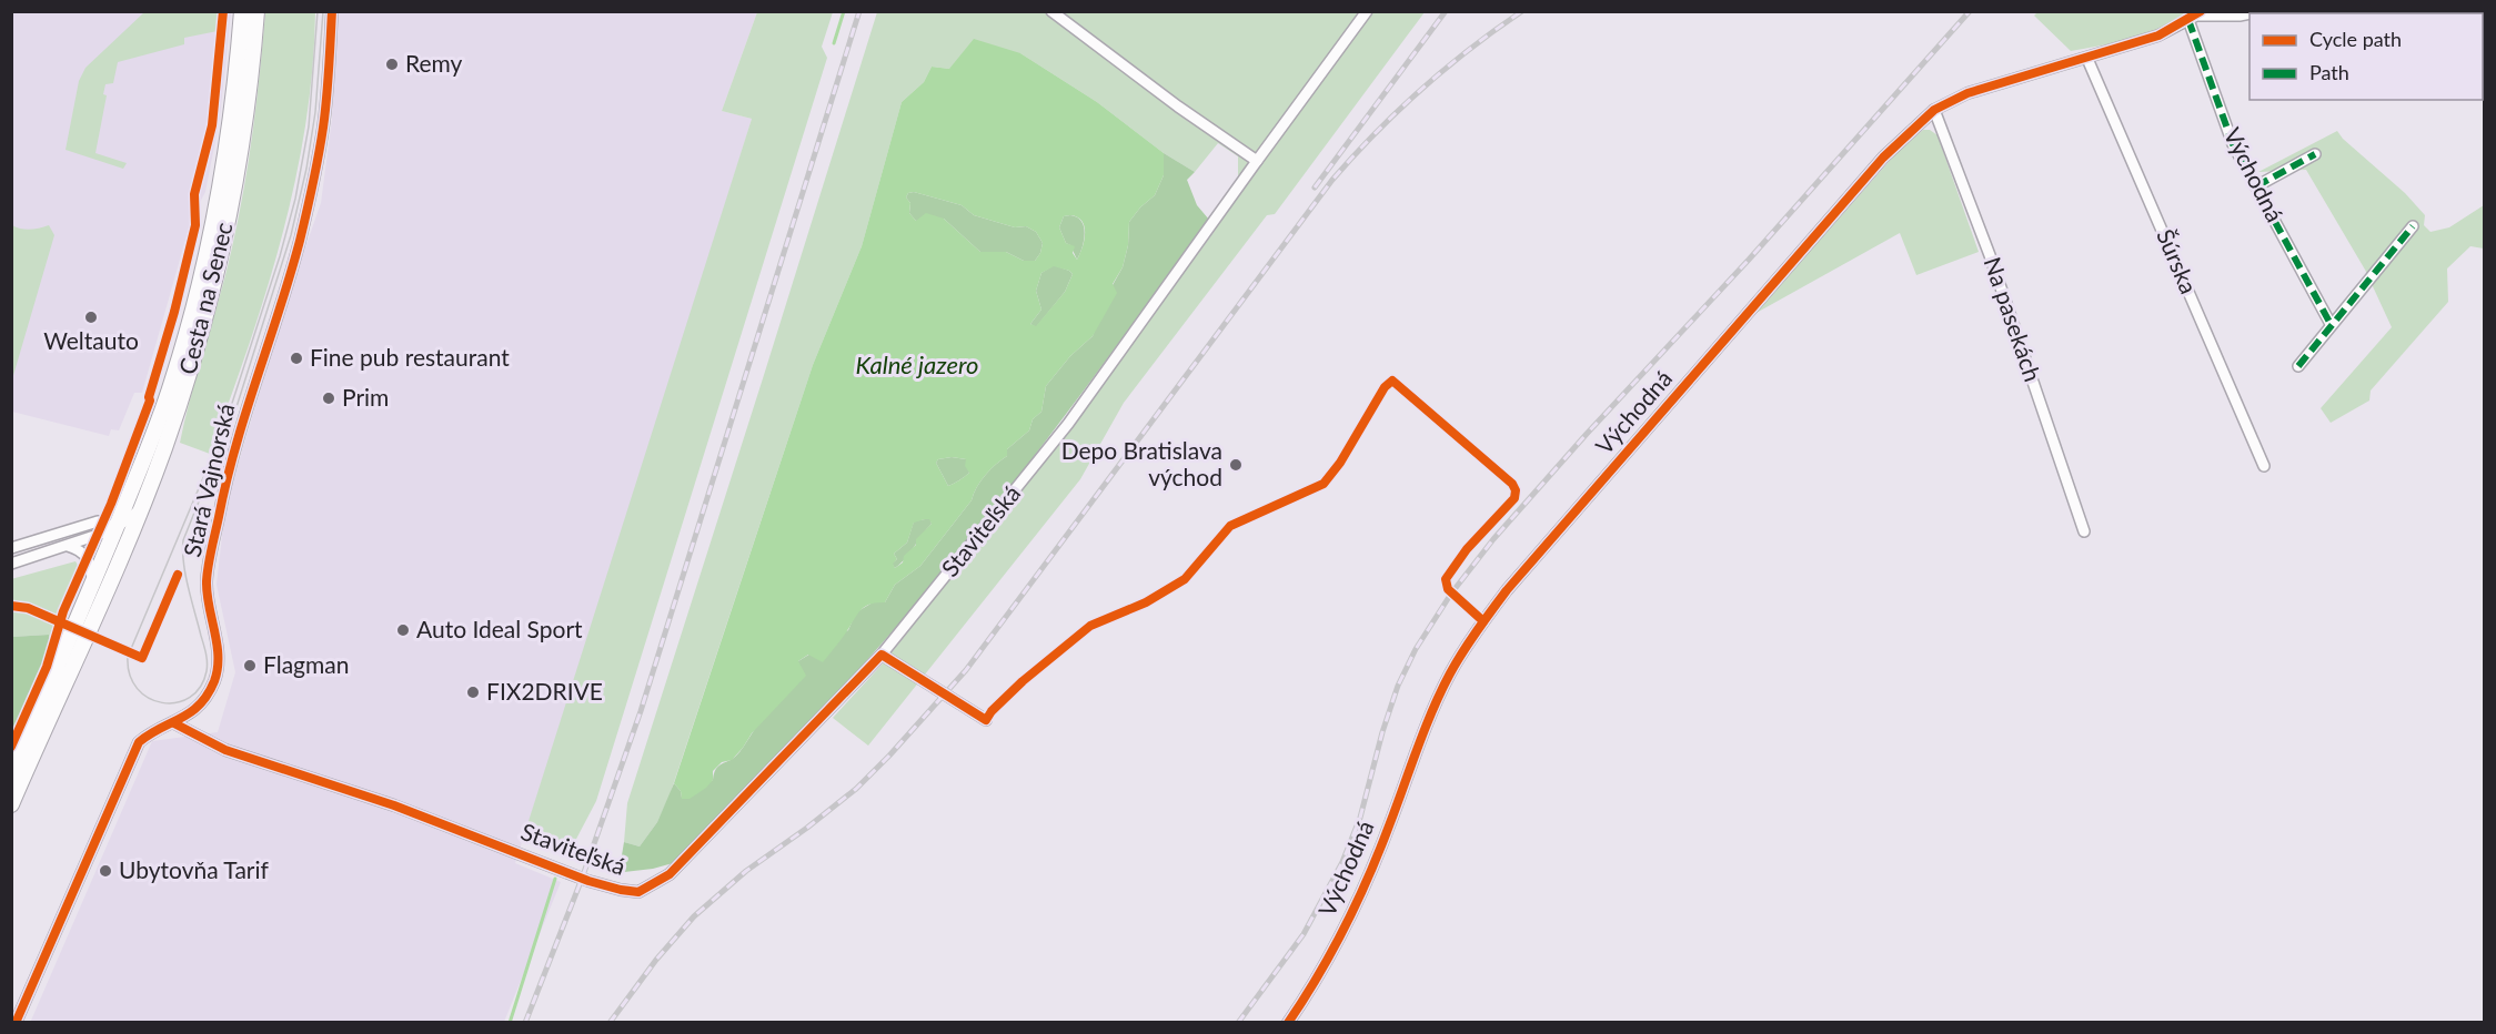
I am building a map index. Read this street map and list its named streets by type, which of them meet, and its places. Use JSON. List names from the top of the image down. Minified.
{"streets":{"main road":["Cesta na Senec"],"street":["Východná","Šúrska","Na pasekách","Stará Vajnorská","Staviteľská"]},"crossings":[["Východná","Šúrska"],["Východná","Na pasekách"],["Stará Vajnorská","Staviteľská"]],"water":["Kalné jazero"],"places":["Remy","Weltauto","Fine pub restaurant","Prim","Depo Bratislava východ","Auto Ideal Sport","Flagman","FIX2DRIVE","Ubytovňa Tarif"],"legend":["Cycle path","Path"]}
